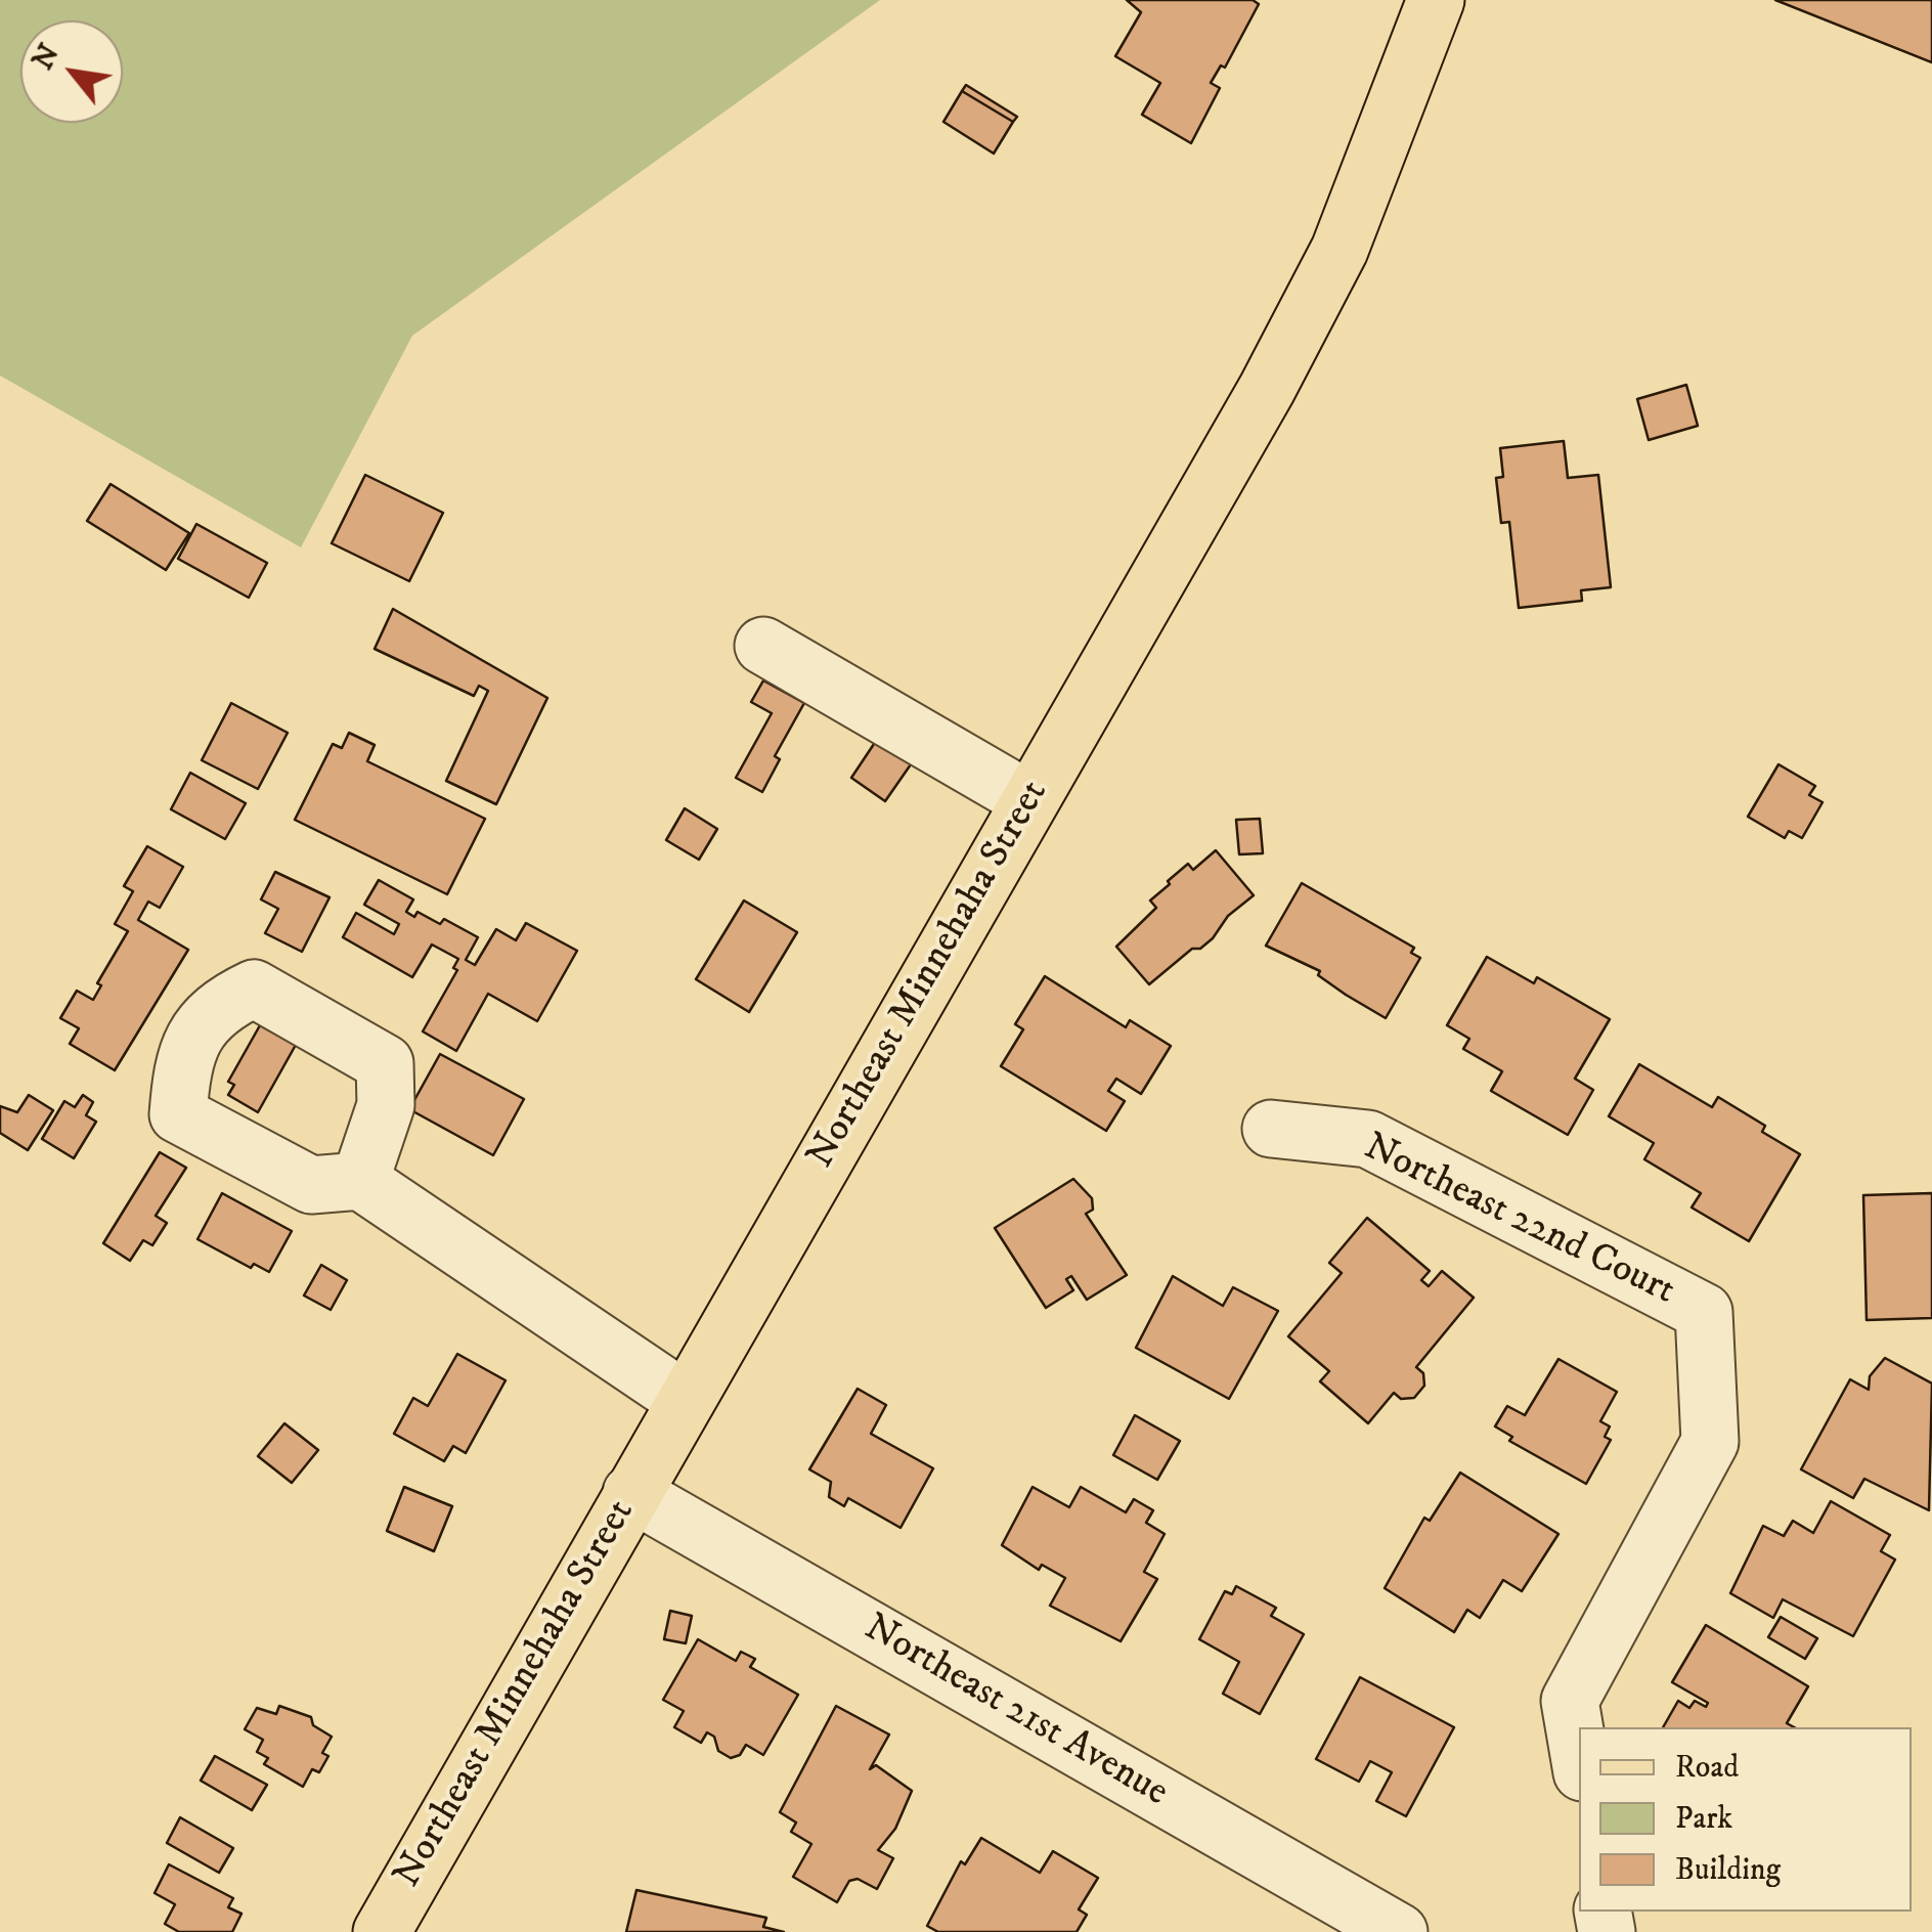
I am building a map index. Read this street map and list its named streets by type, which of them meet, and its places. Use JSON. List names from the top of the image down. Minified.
{"streets":{"main road":["Northeast Minnehaha Street"],"street":["Northeast 22nd Court","Northeast 21st Avenue"]},"crossings":[["Northeast Minnehaha Street","Northeast 21st Avenue"]],"legend":["Road","Park","Building"],"north":"top left"}
